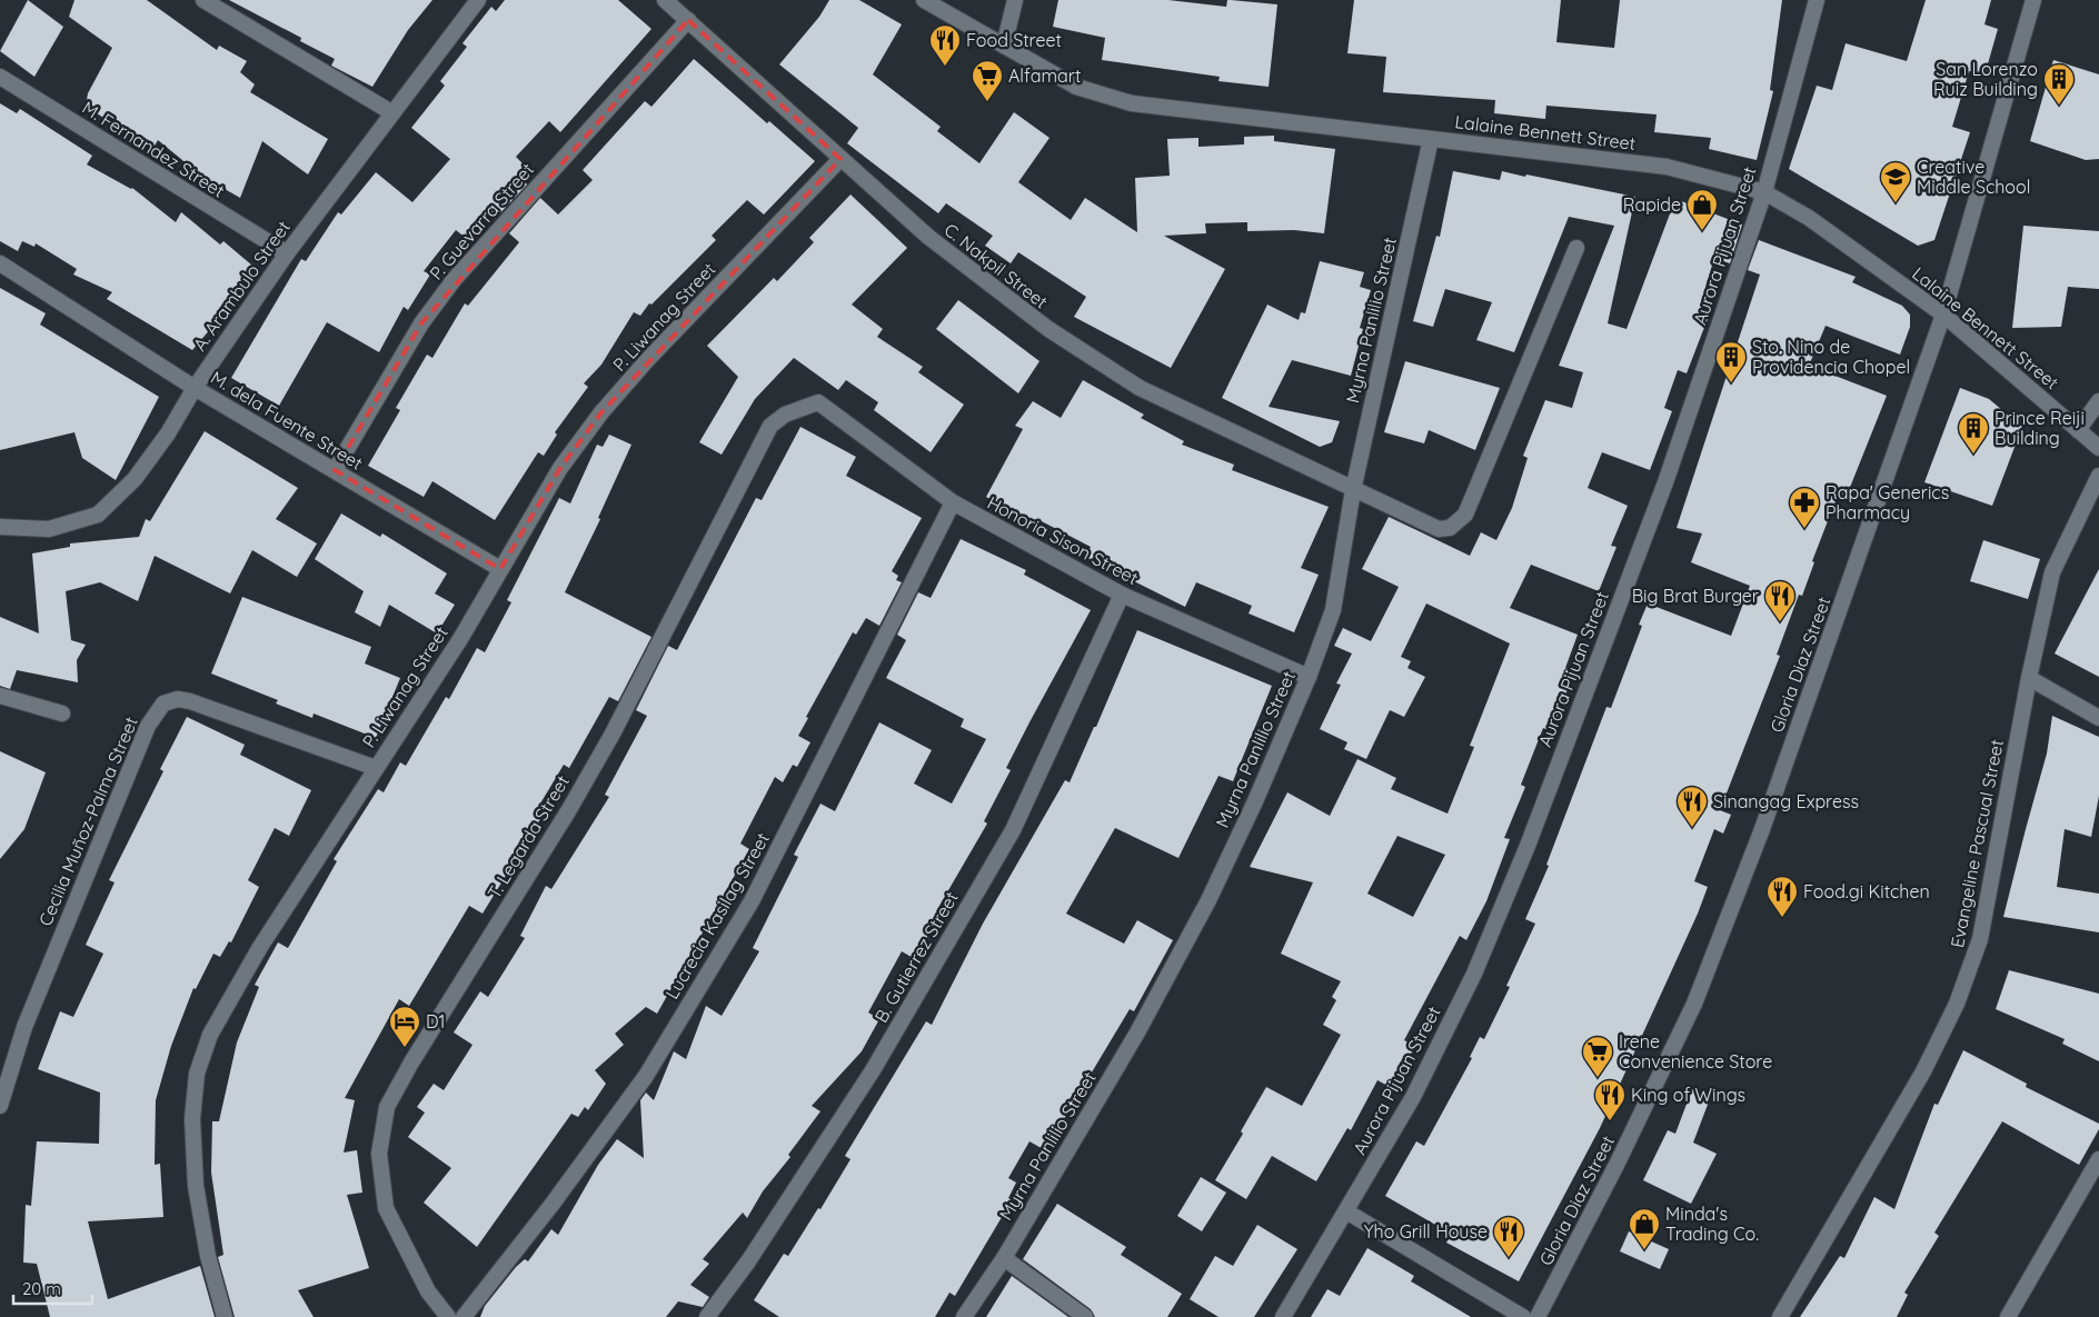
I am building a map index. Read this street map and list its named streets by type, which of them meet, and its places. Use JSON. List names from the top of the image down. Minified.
{"streets":{"street":["Lalaine Bennett Street","M. Fernandez Street","P. Guevarra Street","Aurora Pijuan Street","C. Nakpil Street","A. Arambulo Street","P. Liwanag Street","Myrna Panlilio Street","M. dela Fuente Street","Honoria Sison Street","Gloria Diaz Street","Cecilia Muñoz-Palma Street","T. Legarda Street","Evangeline Pascual Street","Lucrecia Kasilag Street","B. Gutierrez Street"]},"crossings":[["Lalaine Bennett Street","Aurora Pijuan Street"],["Lalaine Bennett Street","Myrna Panlilio Street"],["Lalaine Bennett Street","Gloria Diaz Street"],["M. Fernandez Street","A. Arambulo Street"],["P. Guevarra Street","C. Nakpil Street"],["P. Guevarra Street","M. dela Fuente Street"],["C. Nakpil Street","P. Liwanag Street"],["C. Nakpil Street","Myrna Panlilio Street"],["A. Arambulo Street","M. dela Fuente Street"],["P. Liwanag Street","M. dela Fuente Street"],["P. Liwanag Street","Cecilia Muñoz-Palma Street"],["Myrna Panlilio Street","Honoria Sison Street"],["Honoria Sison Street","T. Legarda Street"],["Honoria Sison Street","Lucrecia Kasilag Street"],["Honoria Sison Street","B. Gutierrez Street"]],"places":{"restaurant":["Food Street","Big Brat Burger","Sinangag Express","Food.gi Kitchen","King of Wings","Yho Grill House"],"supermarket":["Alfamart","Irene Convenience Store"],"building":["San Lorenzo Ruiz Building","Sto. Nino de Providencia Chopel","Prince Reiji Building"],"school or university":["Creative Middle School"],"shop":["Rapide","Minda's Trading Co."],"pharmacy":["Rapa' Generics Pharmacy"],"hotel":["D1"]},"scale_bar":"20 m"}
